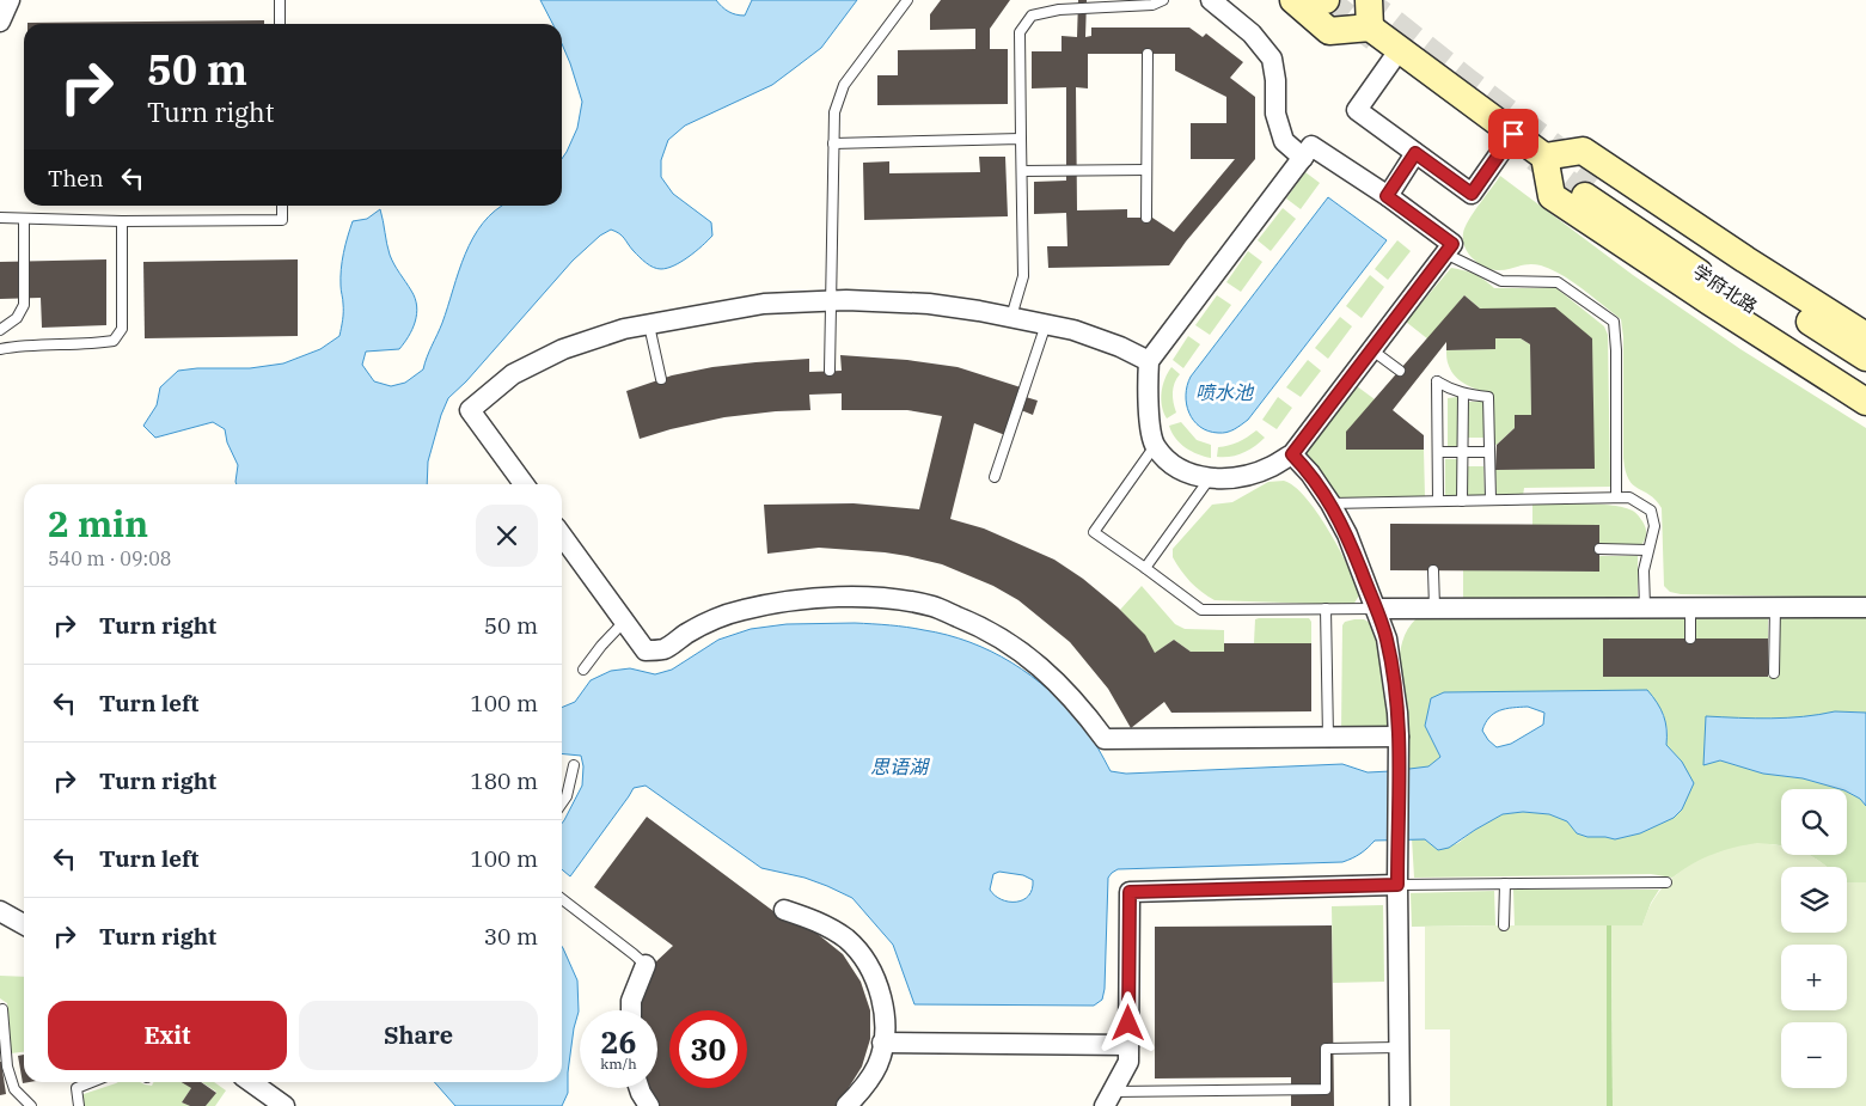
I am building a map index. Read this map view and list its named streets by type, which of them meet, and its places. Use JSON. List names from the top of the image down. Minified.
{"streets":{"main road":["学府北路"]},"water":["喷水池","思语湖"],"page":{"turn":["50 m","Turn right"],"then":"Then","heading":["2 min","540 m · 09:08"],"list":[{"name":"Turn right","value":"50 m"},{"name":"Turn left","value":"100 m"},{"name":"Turn right","value":"180 m"},{"name":"Turn left","value":"100 m"},{"name":"Turn right","value":"30 m"}],"map_buttons":["+","−"],"buttons":["Exit","Share"],"speed":"26 km/h","limit":"30"}}
